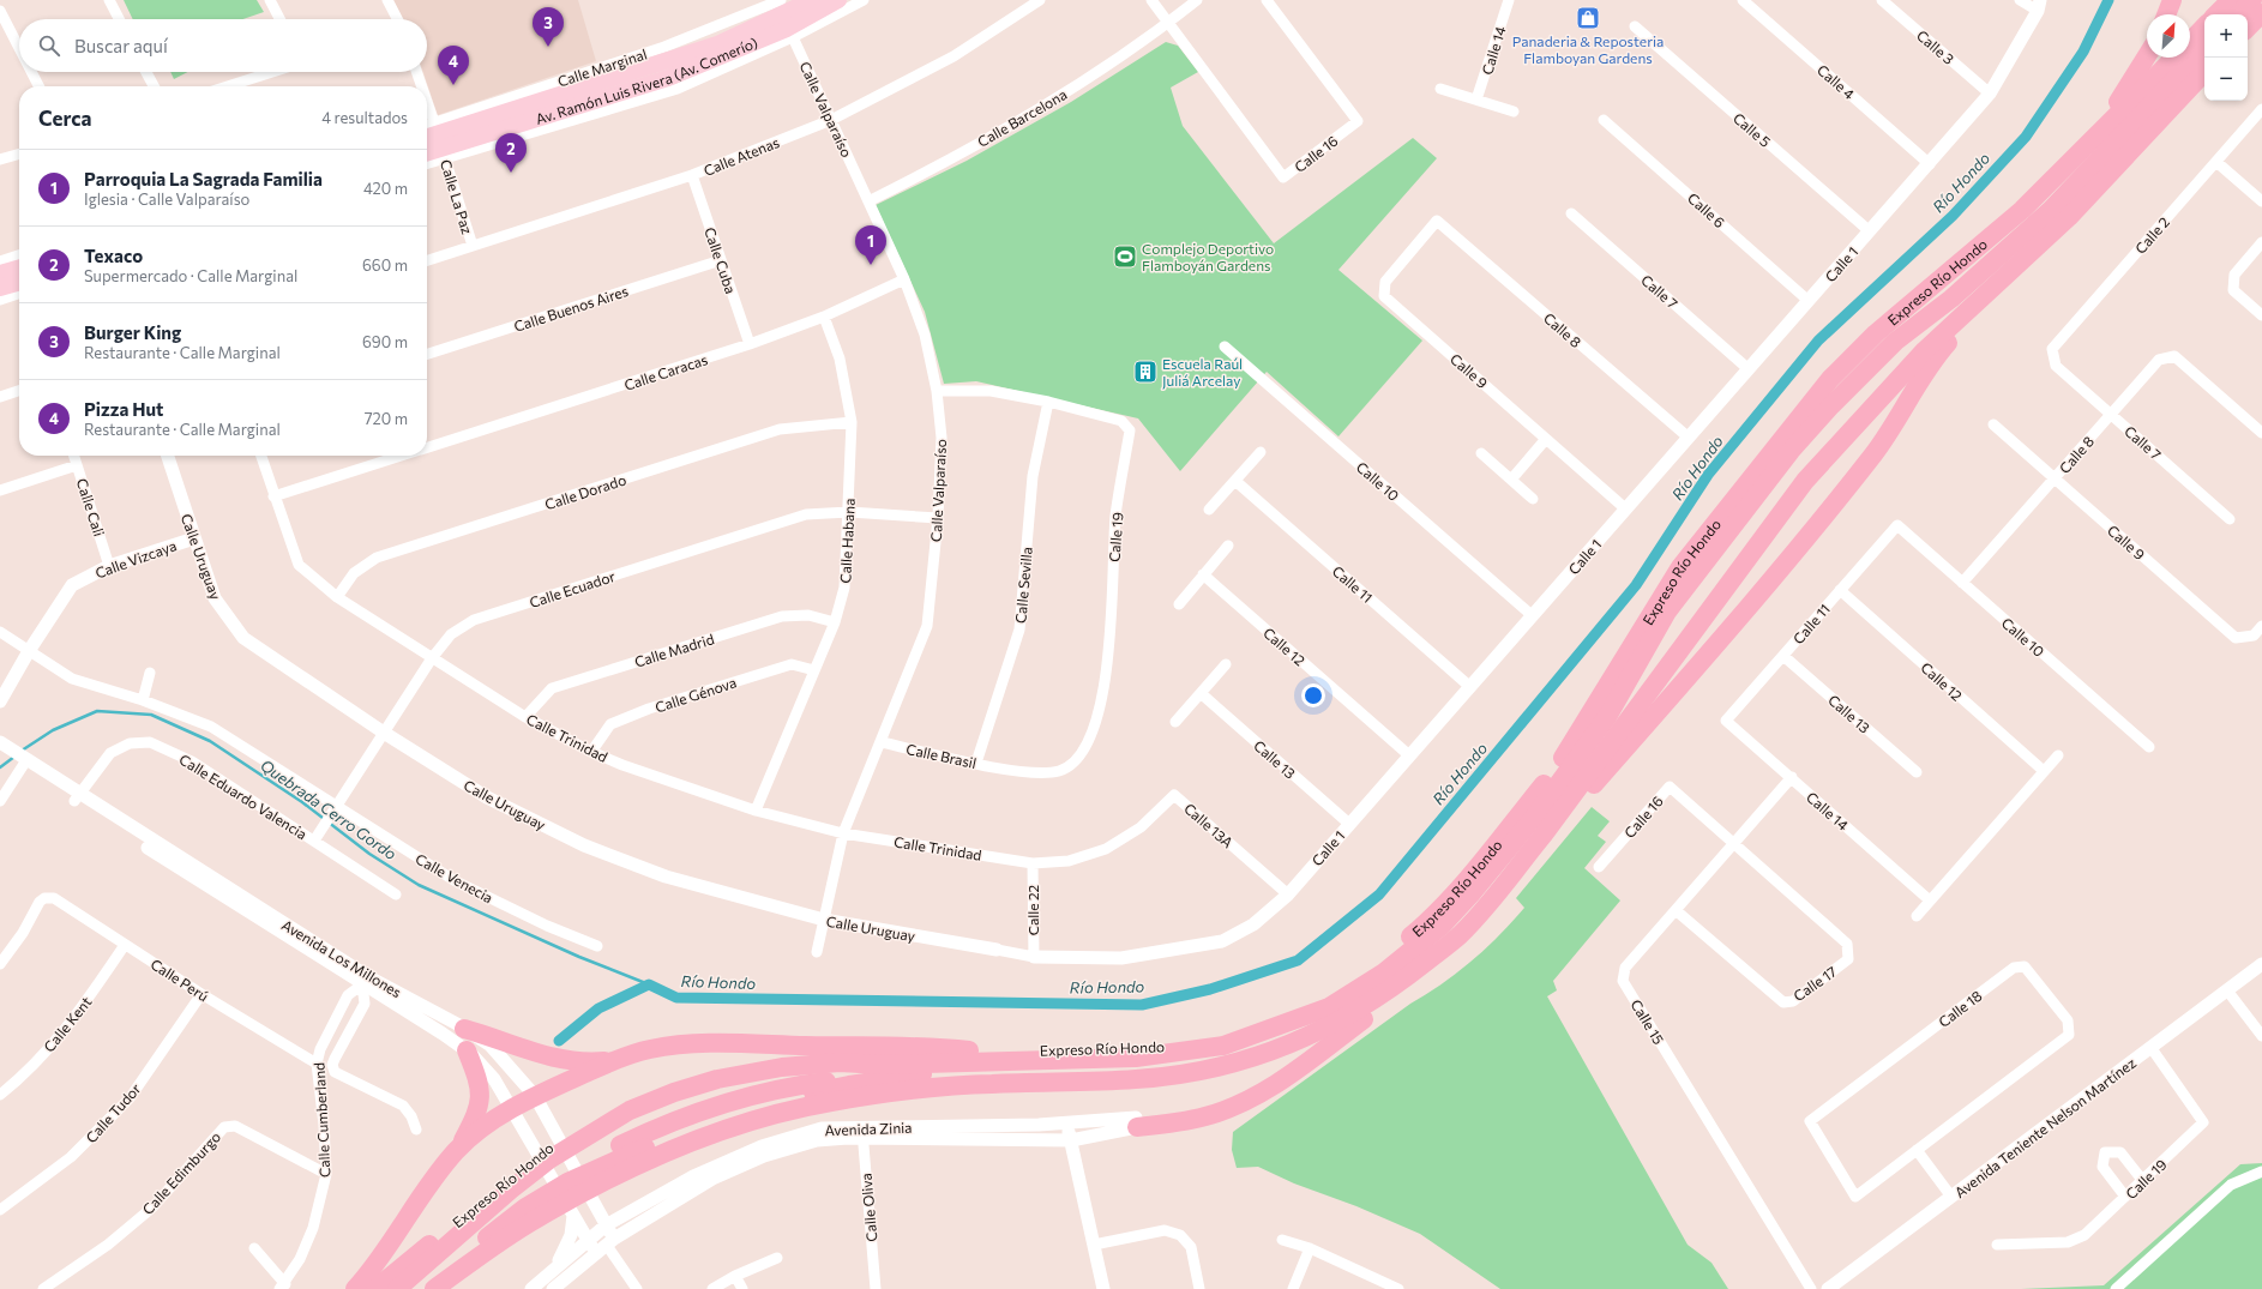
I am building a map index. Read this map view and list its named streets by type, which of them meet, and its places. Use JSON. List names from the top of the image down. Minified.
{"streets":{"highway":["Expreso Río Hondo"],"main road":["Av. Ramón Luis Rivera (Av. Comerío)"],"street":["Calle 3","Calle 14","Calle Marginal","Calle 4","Calle Valparaíso","Calle Barcelona","Calle 5","Calle 16","Calle Atenas","Calle La Paz","Calle 6","Calle 2","Calle Cuba","Calle 1","Calle 7","Calle Buenos Aires","Calle 8","Calle 9","Calle Caracas","Calle 10","Calle Dorado","Calle Cali","Calle 19","Calle Habana","Calle Uruguay","Calle Vizcaya","Calle 11","Calle Sevilla","Calle Ecuador","Calle 12","Calle Madrid","Calle Génova","Calle 13","Calle Trinidad","Calle Brasil","Calle Eduardo Valencia","Calle 13A","Calle Venecia","Calle 22","Avenida Los Millones","Calle Perú","Calle 17","Calle 18","Calle 15","Calle Kent","Calle Tudor","Calle Cumberland","Avenida Teniente Nelson Martínez","Avenida Zinia","Calle Edimburgo","Calle Oliva"]},"crossings":[["Calle 3","Calle 1"],["Calle 14","Calle 11"],["Calle 14","Calle 15"],["Calle Marginal","Av. Ramón Luis Rivera (Av. Comerío)"],["Calle Marginal","Calle Valparaíso"],["Calle Marginal","Calle La Paz"],["Av. Ramón Luis Rivera (Av. Comerío)","Calle La Paz"],["Calle 4","Calle 1"],["Calle Valparaíso","Calle Barcelona"],["Calle Valparaíso","Calle Atenas"],["Calle Valparaíso","Calle Caracas"],["Calle Valparaíso","Calle 19"],["Calle Valparaíso","Calle Uruguay"],["Calle Valparaíso","Calle Ecuador"],["Calle Valparaíso","Calle Trinidad"],["Calle Valparaíso","Calle Brasil"],["Calle Barcelona","Calle 16"],["Calle 5","Calle 1"],["Calle 16","Calle 17"],["Calle 16","Calle 15"],["Calle Atenas","Calle La Paz"],["Calle Atenas","Calle Cuba"],["Calle 6","Calle 1"],["Calle 2","Calle 7"],["Calle Cuba","Calle Buenos Aires"],["Calle Cuba","Calle Caracas"],["Calle 1","Calle 7"],["Calle 1","Calle 8"],["Calle 1","Calle 9"],["Calle 1","Calle 10"],["Calle 1","Calle 11"],["Calle 1","Calle 12"],["Calle 1","Calle 13"],["Calle 1","Calle 13A"],["Calle 1","Calle 22"],["Calle 7","Calle 8"],["Calle 8","Calle 9"],["Calle 8","Calle 10"],["Calle Caracas","Calle Habana"],["Calle Caracas","Calle Trinidad"],["Calle 10","Calle 11"],["Calle Dorado","Calle Habana"],["Calle Dorado","Calle Trinidad"],["Calle Cali","Calle Vizcaya"],["Calle 19","Calle Sevilla"],["Calle 19","Calle Brasil"],["Calle 19","Avenida Teniente Nelson Martínez"],["Calle Habana","Calle Ecuador"],["Calle Habana","Calle Madrid"],["Calle Habana","Calle Génova"],["Calle Habana","Calle Trinidad"],["Calle Uruguay","Calle Vizcaya"],["Calle Uruguay","Calle Ecuador"],["Calle Vizcaya","Calle Venecia"],["Calle 11","Calle 12"],["Calle 11","Calle 13"],["Calle Sevilla","Calle Brasil"],["Calle Ecuador","Calle Trinidad"],["Calle Ecuador","Calle Eduardo Valencia"],["Calle Ecuador","Calle Venecia"],["Calle Madrid","Calle Trinidad"],["Calle Génova","Calle Trinidad"],["Calle Trinidad","Calle 13A"],["Calle Eduardo Valencia","Avenida Los Millones"],["Calle 13A","Calle 22"],["Avenida Los Millones","Calle Cumberland"],["Avenida Los Millones","Avenida Zinia"],["Calle Perú","Calle Kent"],["Calle Perú","Calle Tudor"],["Calle Perú","Calle Cumberland"],["Calle 17","Calle 15"],["Calle Cumberland","Calle Edimburgo"],["Avenida Zinia","Calle Oliva"]],"water":["Río Hondo","Quebrada Cerro Gordo"],"places":{"shop":["Panaderia & Reposteria Flamboyan Gardens"],"sports":["Complejo Deportivo Flamboyán Gardens"],"building":["Escuela Raúl Juliá Arcelay"]},"north":"top right","page":{"pins":["3","4","2","1"],"map_buttons":["+","−"],"search":"Buscar aquí","heading":["Cerca","4 resultados"],"list":[{"mark":"1","name":"Parroquia La Sagrada Familia","note":"Iglesia · Calle Valparaíso","value":"420 m"},{"mark":"2","name":"Texaco","note":"Supermercado · Calle Marginal","value":"660 m"},{"mark":"3","name":"Burger King","note":"Restaurante · Calle Marginal","value":"690 m"},{"mark":"4","name":"Pizza Hut","note":"Restaurante · Calle Marginal","value":"720 m"}]}}
